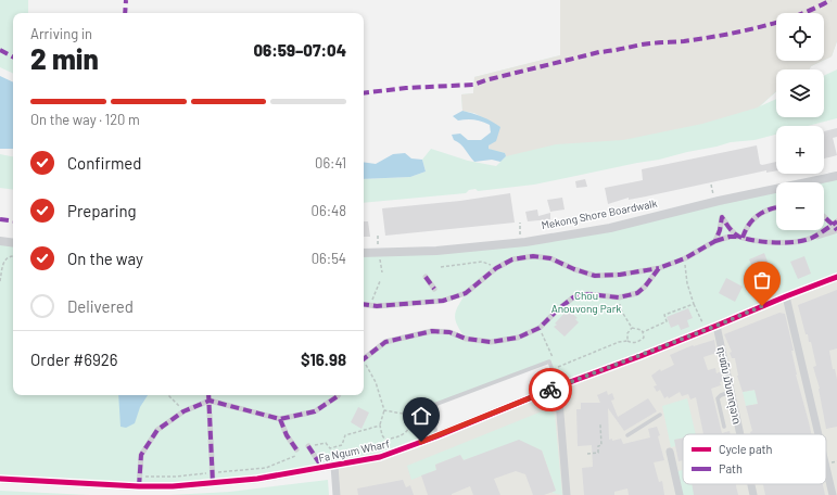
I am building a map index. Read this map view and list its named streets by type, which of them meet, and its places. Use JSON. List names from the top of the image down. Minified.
{"streets":{"street":["ຖະໜົນ ມັນທາຕຸລາດ","Fa Ngum Wharf"]},"crossings":[["ຖະໜົນ ມັນທາຕຸລາດ","Fa Ngum Wharf"]],"parks":["Chou Anouvong Park"],"legend":["Cycle path","Path"],"page":{"map_buttons":["+","−"],"heading":["2 min","Arriving in","06:59–07:04"],"panel":["Order #6926","$16.98"],"bar":"On the way · 120 m","list":[["Confirmed","06:41"],["Preparing","06:48"],["On the way","06:54"],"Delivered"]}}
